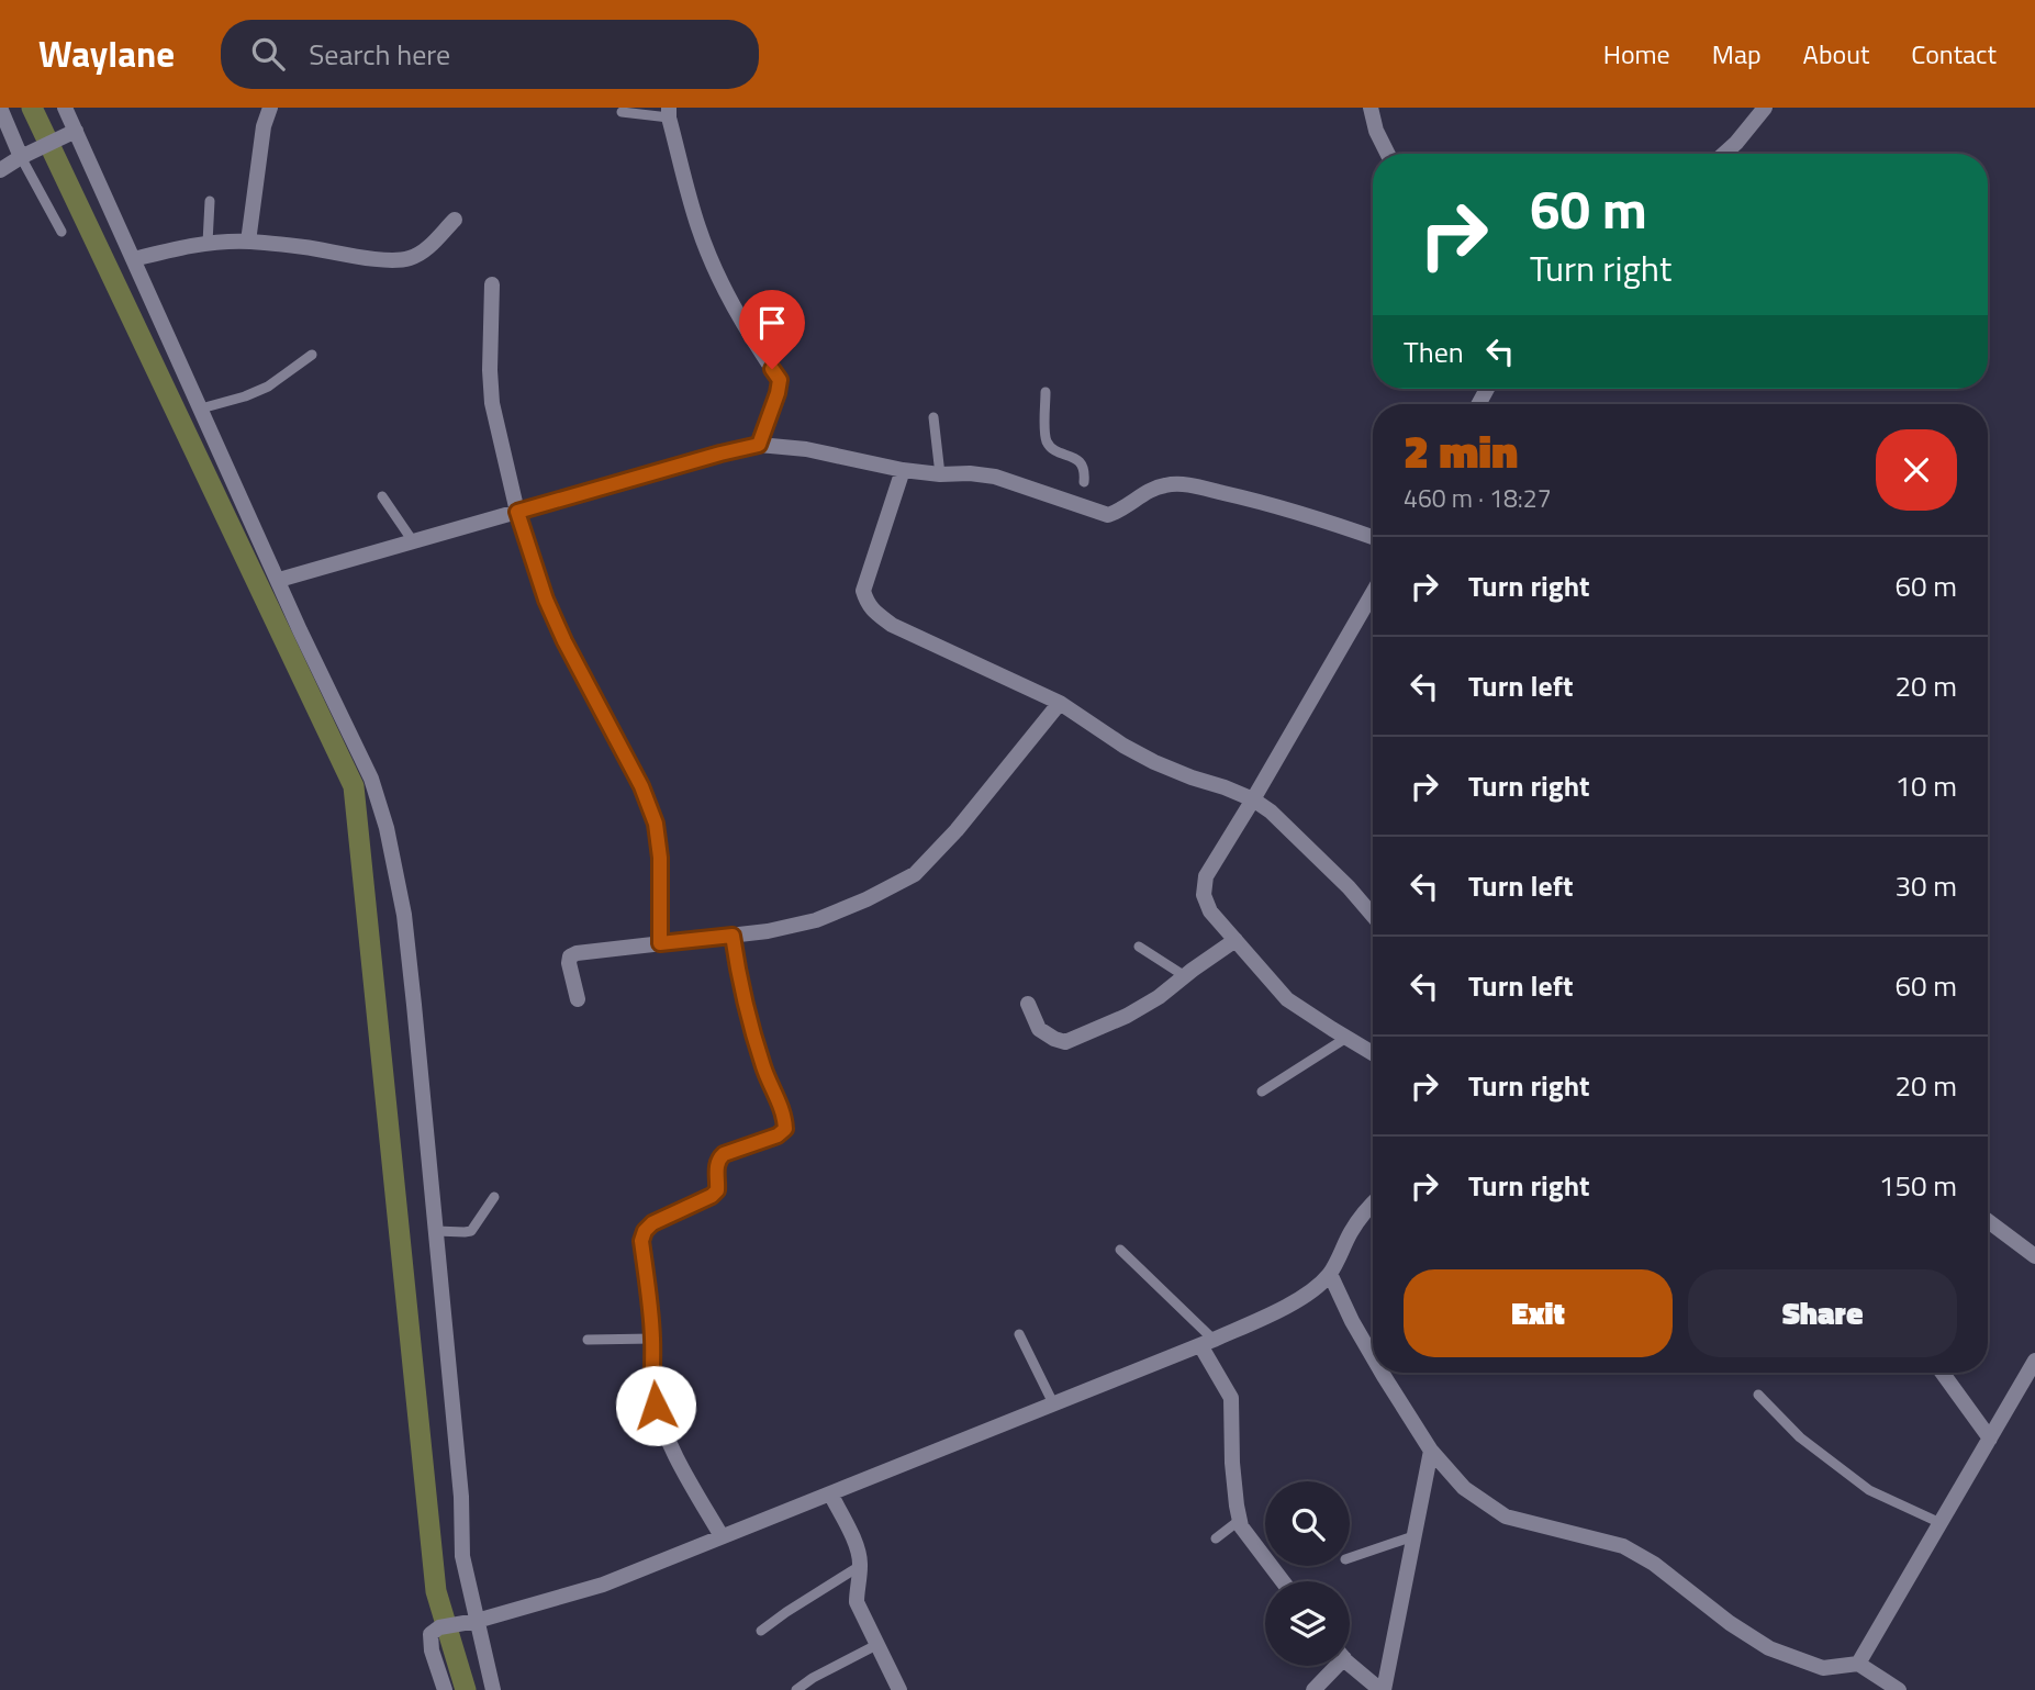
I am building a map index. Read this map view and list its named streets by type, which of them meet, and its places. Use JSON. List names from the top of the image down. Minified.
{"page":{"header":"Waylane","search":"Search here","nav":["Home","Map","About","Contact"],"turn":["60 m","Turn right"],"then":"Then","heading":["2 min","460 m · 18:27"],"list":[{"name":"Turn right","value":"60 m"},{"name":"Turn left","value":"20 m"},{"name":"Turn right","value":"10 m"},{"name":"Turn left","value":"30 m"},{"name":"Turn left","value":"60 m"},{"name":"Turn right","value":"20 m"},{"name":"Turn right","value":"150 m"}],"buttons":["Exit","Share"]}}
